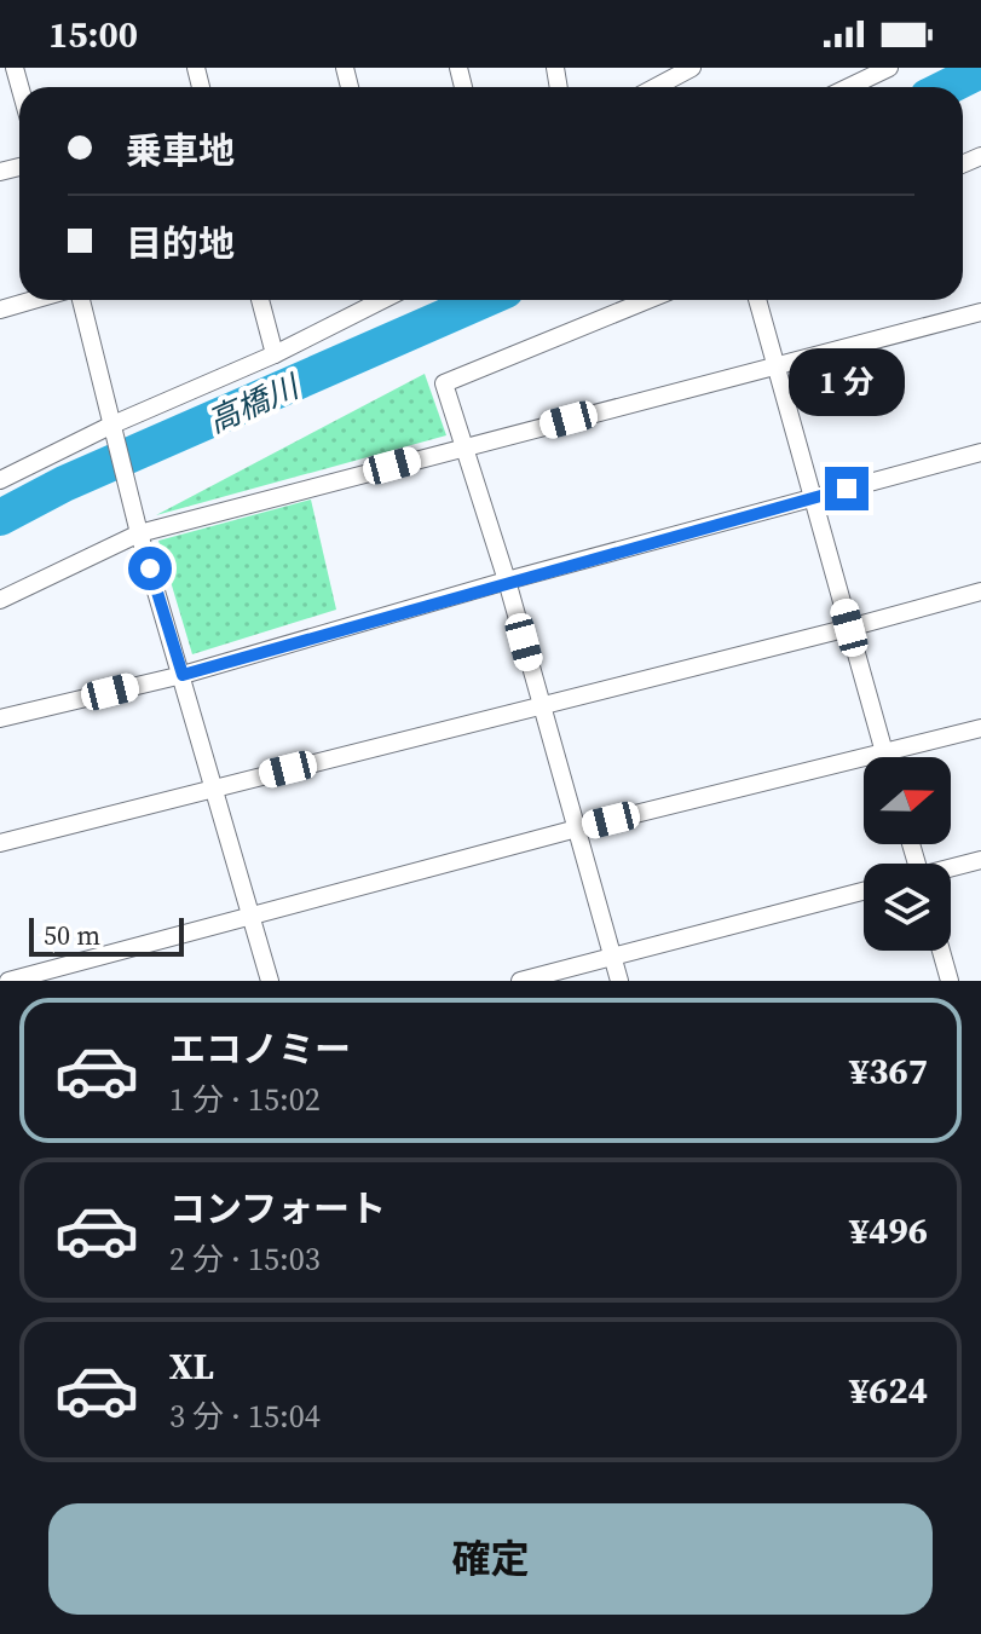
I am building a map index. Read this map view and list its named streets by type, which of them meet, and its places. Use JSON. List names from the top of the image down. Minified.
{"water":["高橋川"],"scale_bar":"50 m","north":"right","page":{"status":"15:00","banner":["乗車地","目的地"],"bubble":"1 分","scale":"50 m","list":[{"name":"エコノミー","note":"1 分 · 15:02","value":"¥367"},{"name":"コンフォート","note":"2 分 · 15:03","value":"¥496"},{"name":"XL","note":"3 分 · 15:04","value":"¥624"}],"buttons":"確定"}}
